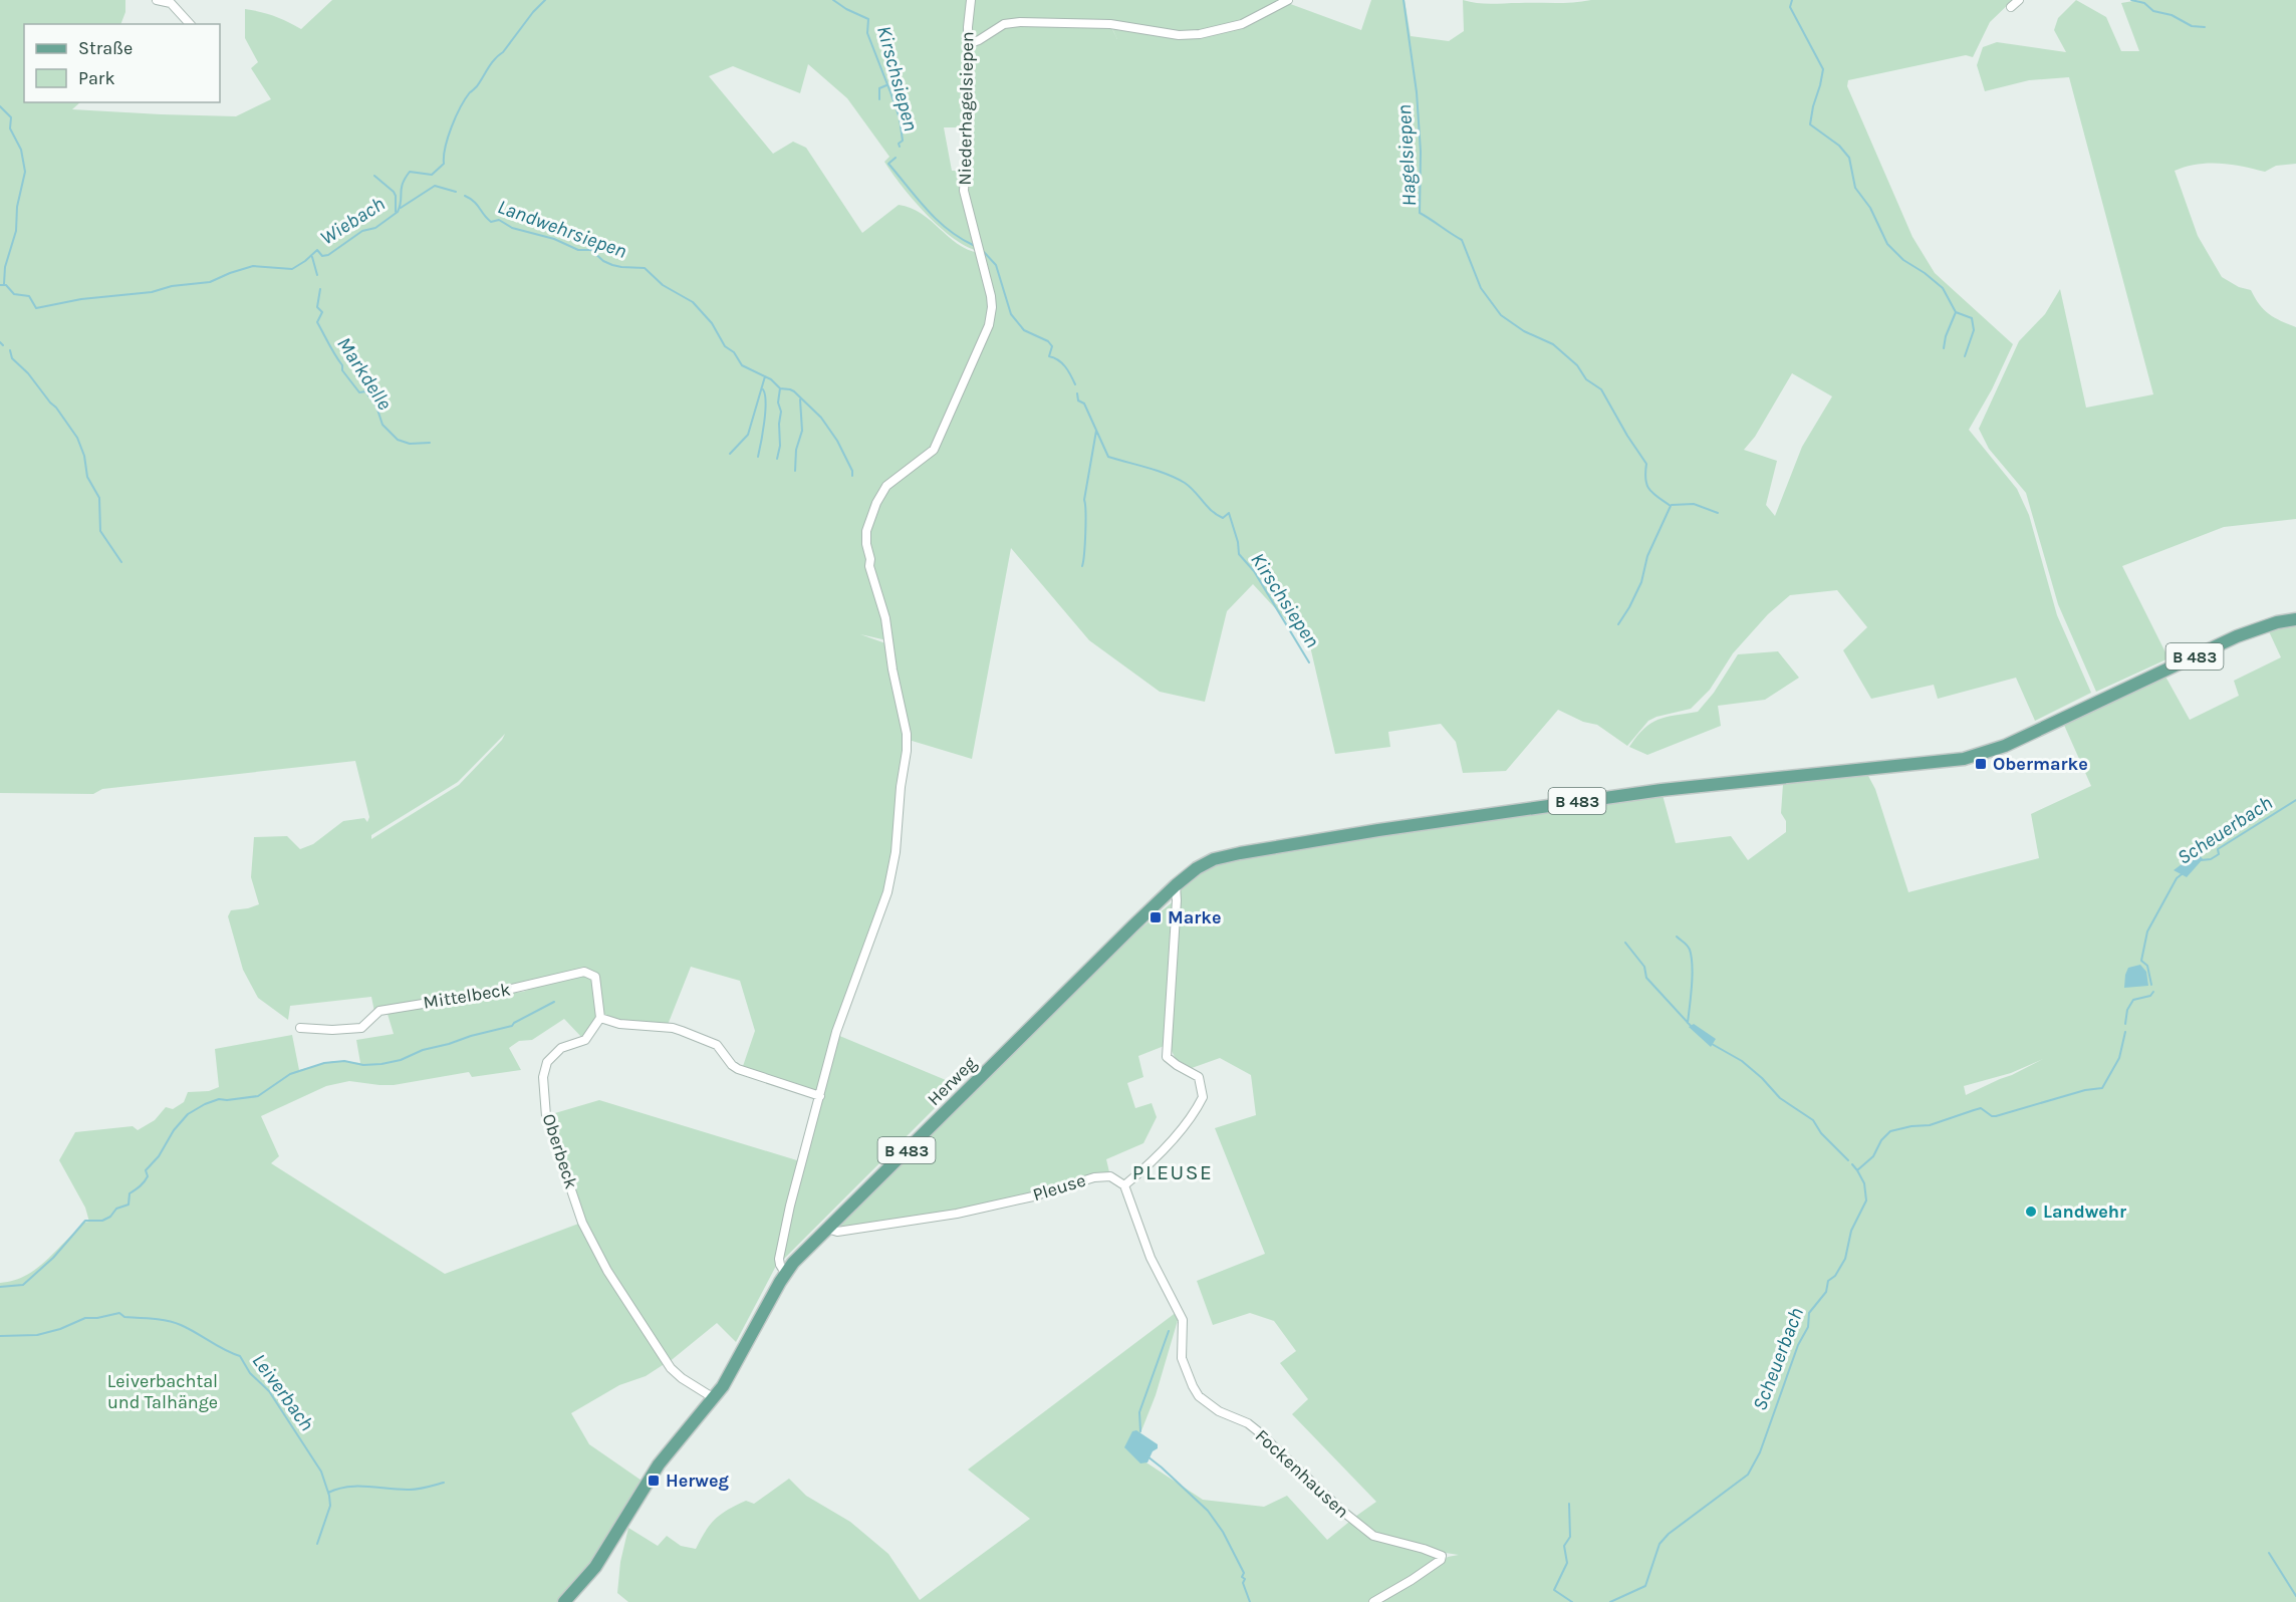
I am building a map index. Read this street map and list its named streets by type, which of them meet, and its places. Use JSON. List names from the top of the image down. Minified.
{"streets":{"main road":["B 483","Herweg"],"street":["Niederhagelsiepen","Mittelbeck","Oberbeck","Pleuse","Fockenhausen"]},"crossings":[["Niederhagelsiepen","Herweg"],["B 483","Herweg"],["Mittelbeck","Oberbeck"],["Herweg","Oberbeck"],["Herweg","Pleuse"],["Pleuse","Fockenhausen"]],"districts":["PLEUSE"],"water":["Kirschsiepen","Hagelsiepen","Wiebach","Landwehrsiepen","Markdelle","Scheuerbach","Leiverbach"],"parks":["Leiverbachtal und Talhänge"],"places":{"transit":["Obermarke","Marke","Herweg"],"other":["Landwehr"]},"legend":["Straße","Park"]}
